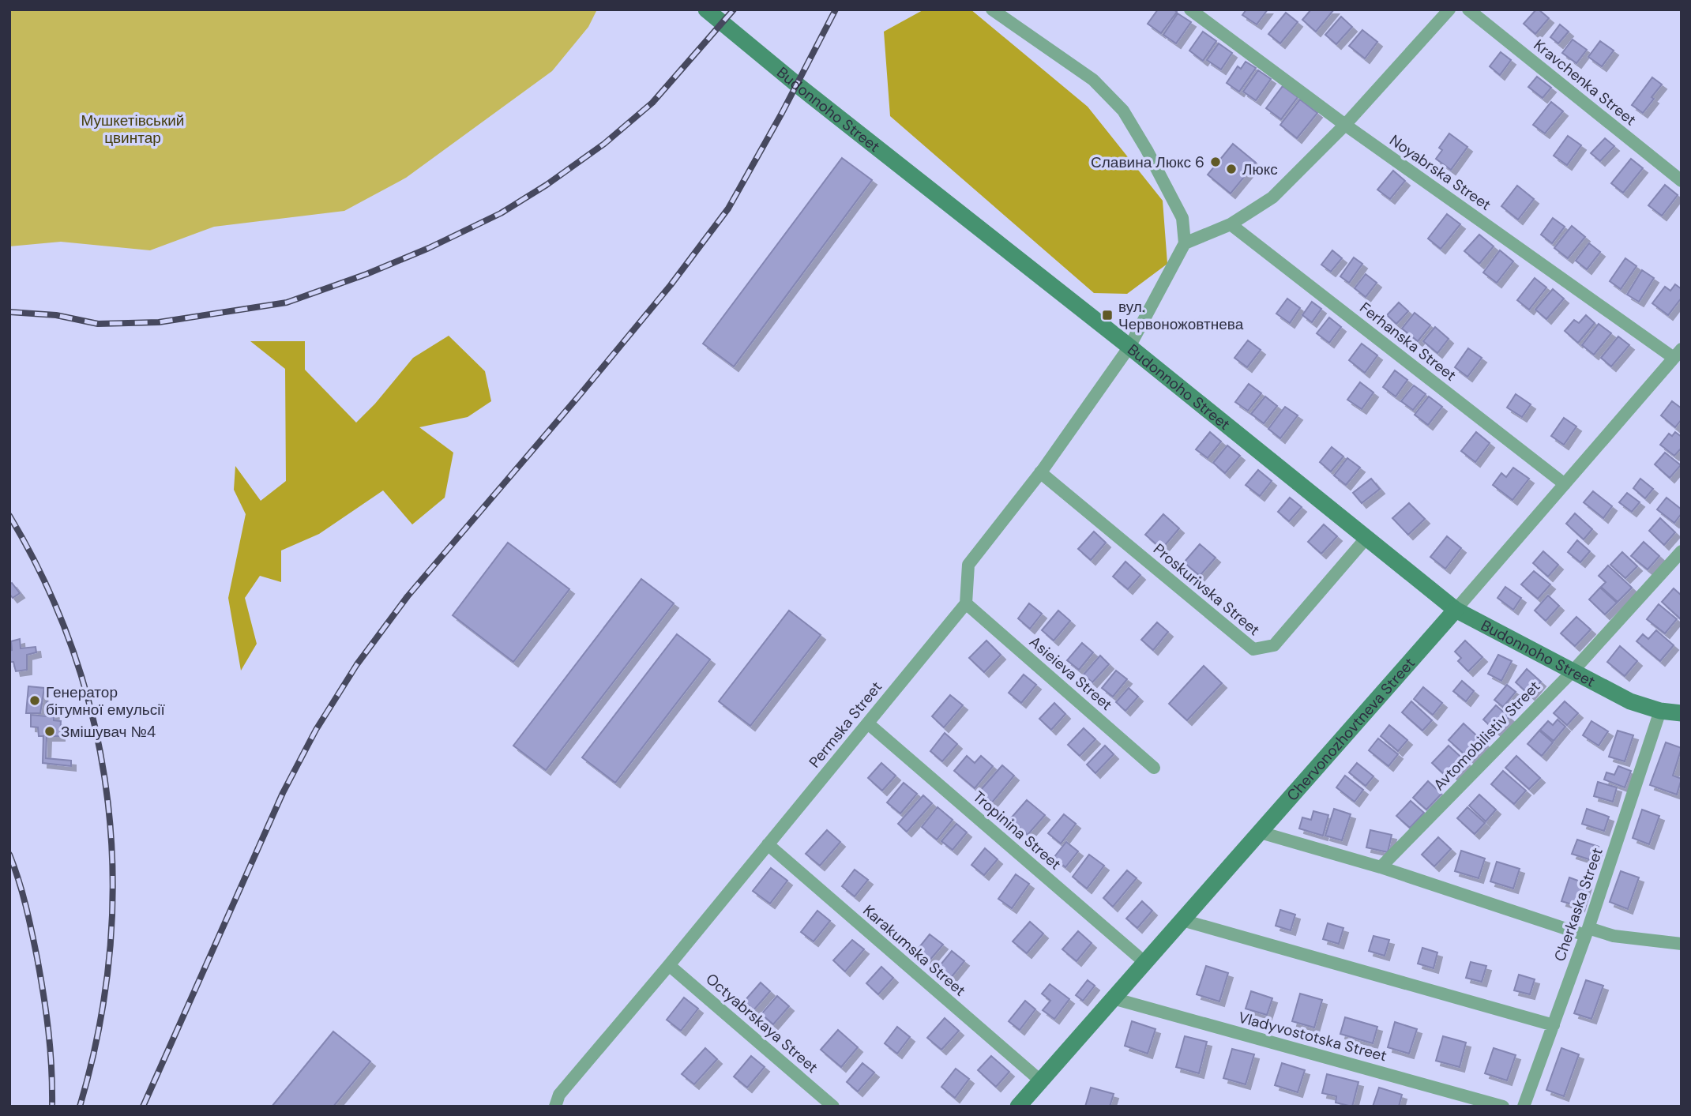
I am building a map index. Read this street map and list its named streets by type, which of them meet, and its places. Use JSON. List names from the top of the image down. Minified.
{"streets":{"main road":["Budonnoho Street","Chervonozhovtneva Street"],"street":["Kravchenka Street","Noyabrska Street","Ferhanska Street","Proskurivska Street","Asieieva Street","Permska Street","Avtomobilistiv Street","Tropinina Street","Cherkaska Street","Karakumska Street","Octyabrskaya Street","Vladyvostotska Street"]},"crossings":[["Budonnoho Street","Proskurivska Street"],["Budonnoho Street","Chervonozhovtneva Street"],["Budonnoho Street","Avtomobilistiv Street"],["Budonnoho Street","Cherkaska Street"],["Noyabrska Street","Chervonozhovtneva Street"],["Ferhanska Street","Chervonozhovtneva Street"],["Asieieva Street","Permska Street"],["Permska Street","Tropinina Street"],["Permska Street","Karakumska Street"],["Permska Street","Octyabrskaya Street"],["Chervonozhovtneva Street","Tropinina Street"],["Chervonozhovtneva Street","Karakumska Street"],["Chervonozhovtneva Street","Vladyvostotska Street"]],"parks":["Мушкетівський цвинтар"],"places":{"other":["Славина Люкс 6","Люкс","Генератор бітумної емульсії","Змішувач №4"],"transit":["вул. Червоножовтнева"]}}
